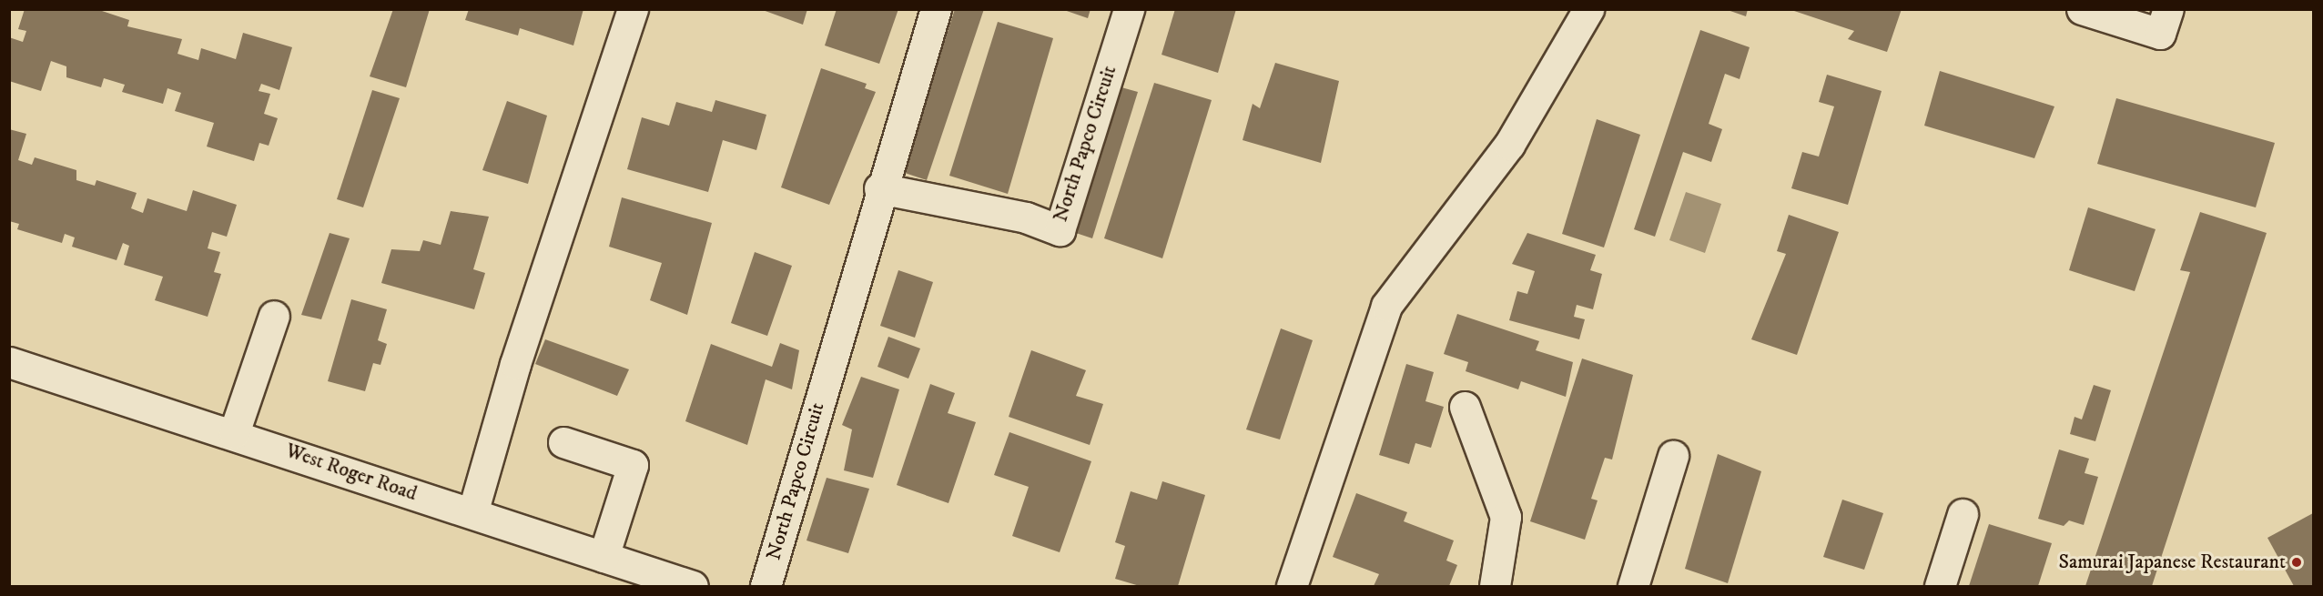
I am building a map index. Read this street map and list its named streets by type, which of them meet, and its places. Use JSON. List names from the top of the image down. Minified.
{"streets":{"street":["North Papco Circuit","West Roger Road"]},"places":["Samurai Japanese Restaurant"]}
